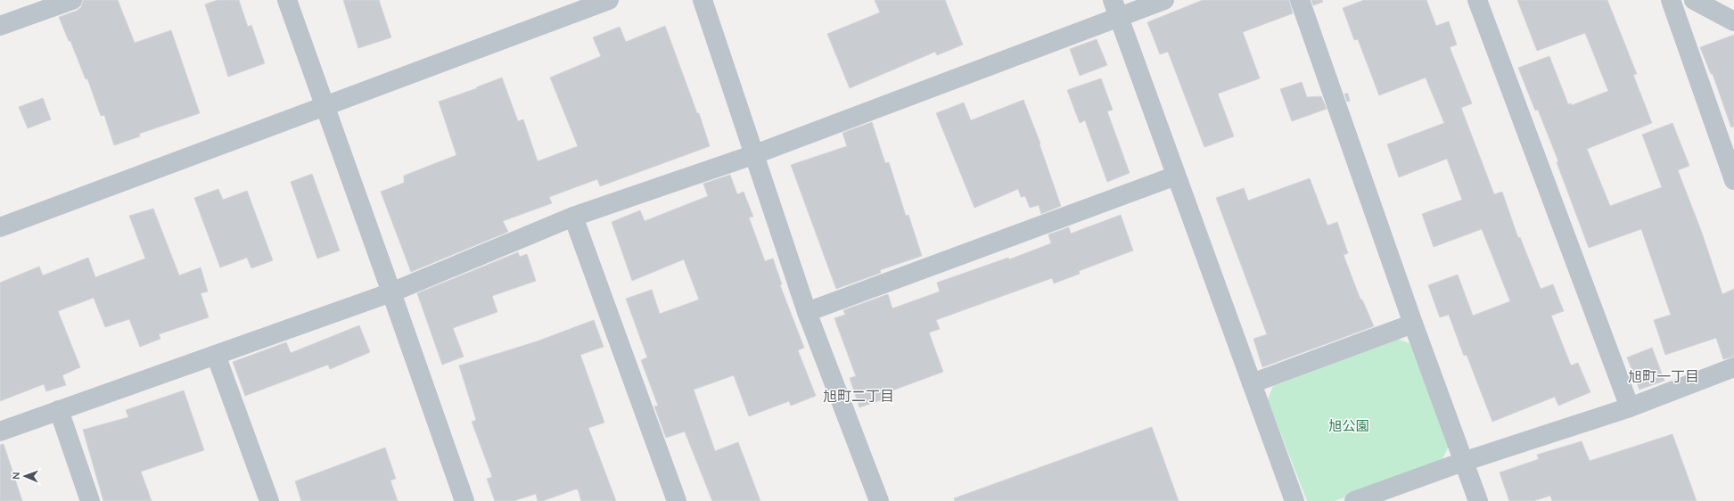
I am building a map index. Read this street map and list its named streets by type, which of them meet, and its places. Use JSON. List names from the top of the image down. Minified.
{"districts":["旭町一丁目","旭町二丁目"],"parks":["旭公園"],"north":"left"}
